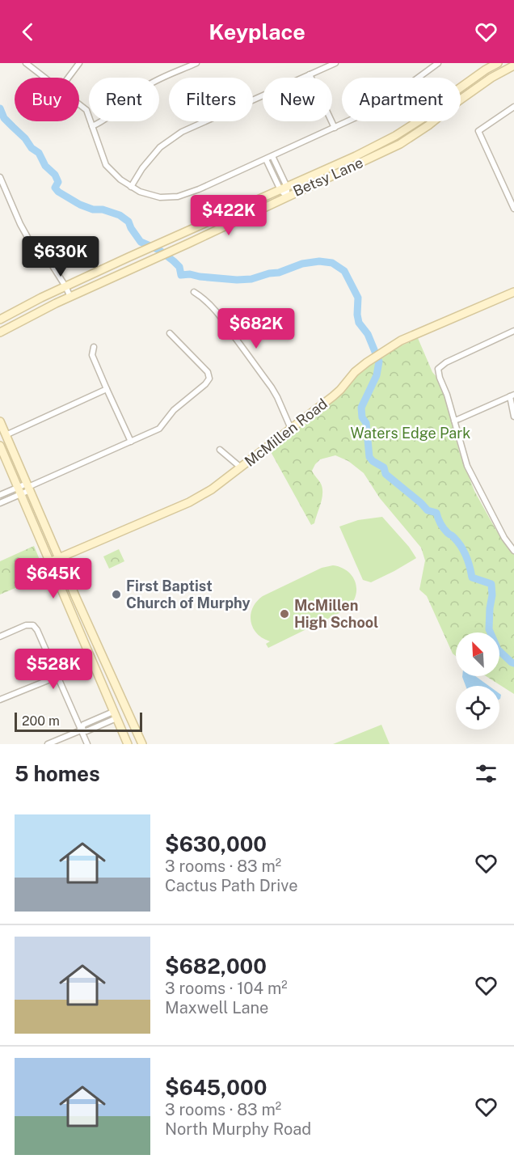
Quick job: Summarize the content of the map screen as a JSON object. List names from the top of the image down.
{
  "streets": {
    "main road": ["Betsy Lane", "McMillen Road"]
  },
  "parks": ["Waters Edge Park"],
  "places": ["First Baptist Church of Murphy", "McMillen High School"],
  "scale_bar": "200 m",
  "north": "top left",
  "page": {
    "header": "Keyplace",
    "chip": [
      "Buy",
      "Rent",
      "Filters",
      "New",
      "Apartment"
    ],
    "price": [
      "$422K",
      "$630K",
      "$682K",
      "$645K",
      "$528K"
    ],
    "scale": "200 m",
    "heading": "5 homes",
    "list": [
      {
        "name": "$630,000",
        "note": "3 rooms · 83 m² · Cactus Path Drive"
      },
      {
        "name": "$682,000",
        "note": "3 rooms · 104 m² · Maxwell Lane"
      },
      {
        "name": "$645,000",
        "note": "3 rooms · 83 m² · North Murphy Road"
      }
    ]
  }
}
